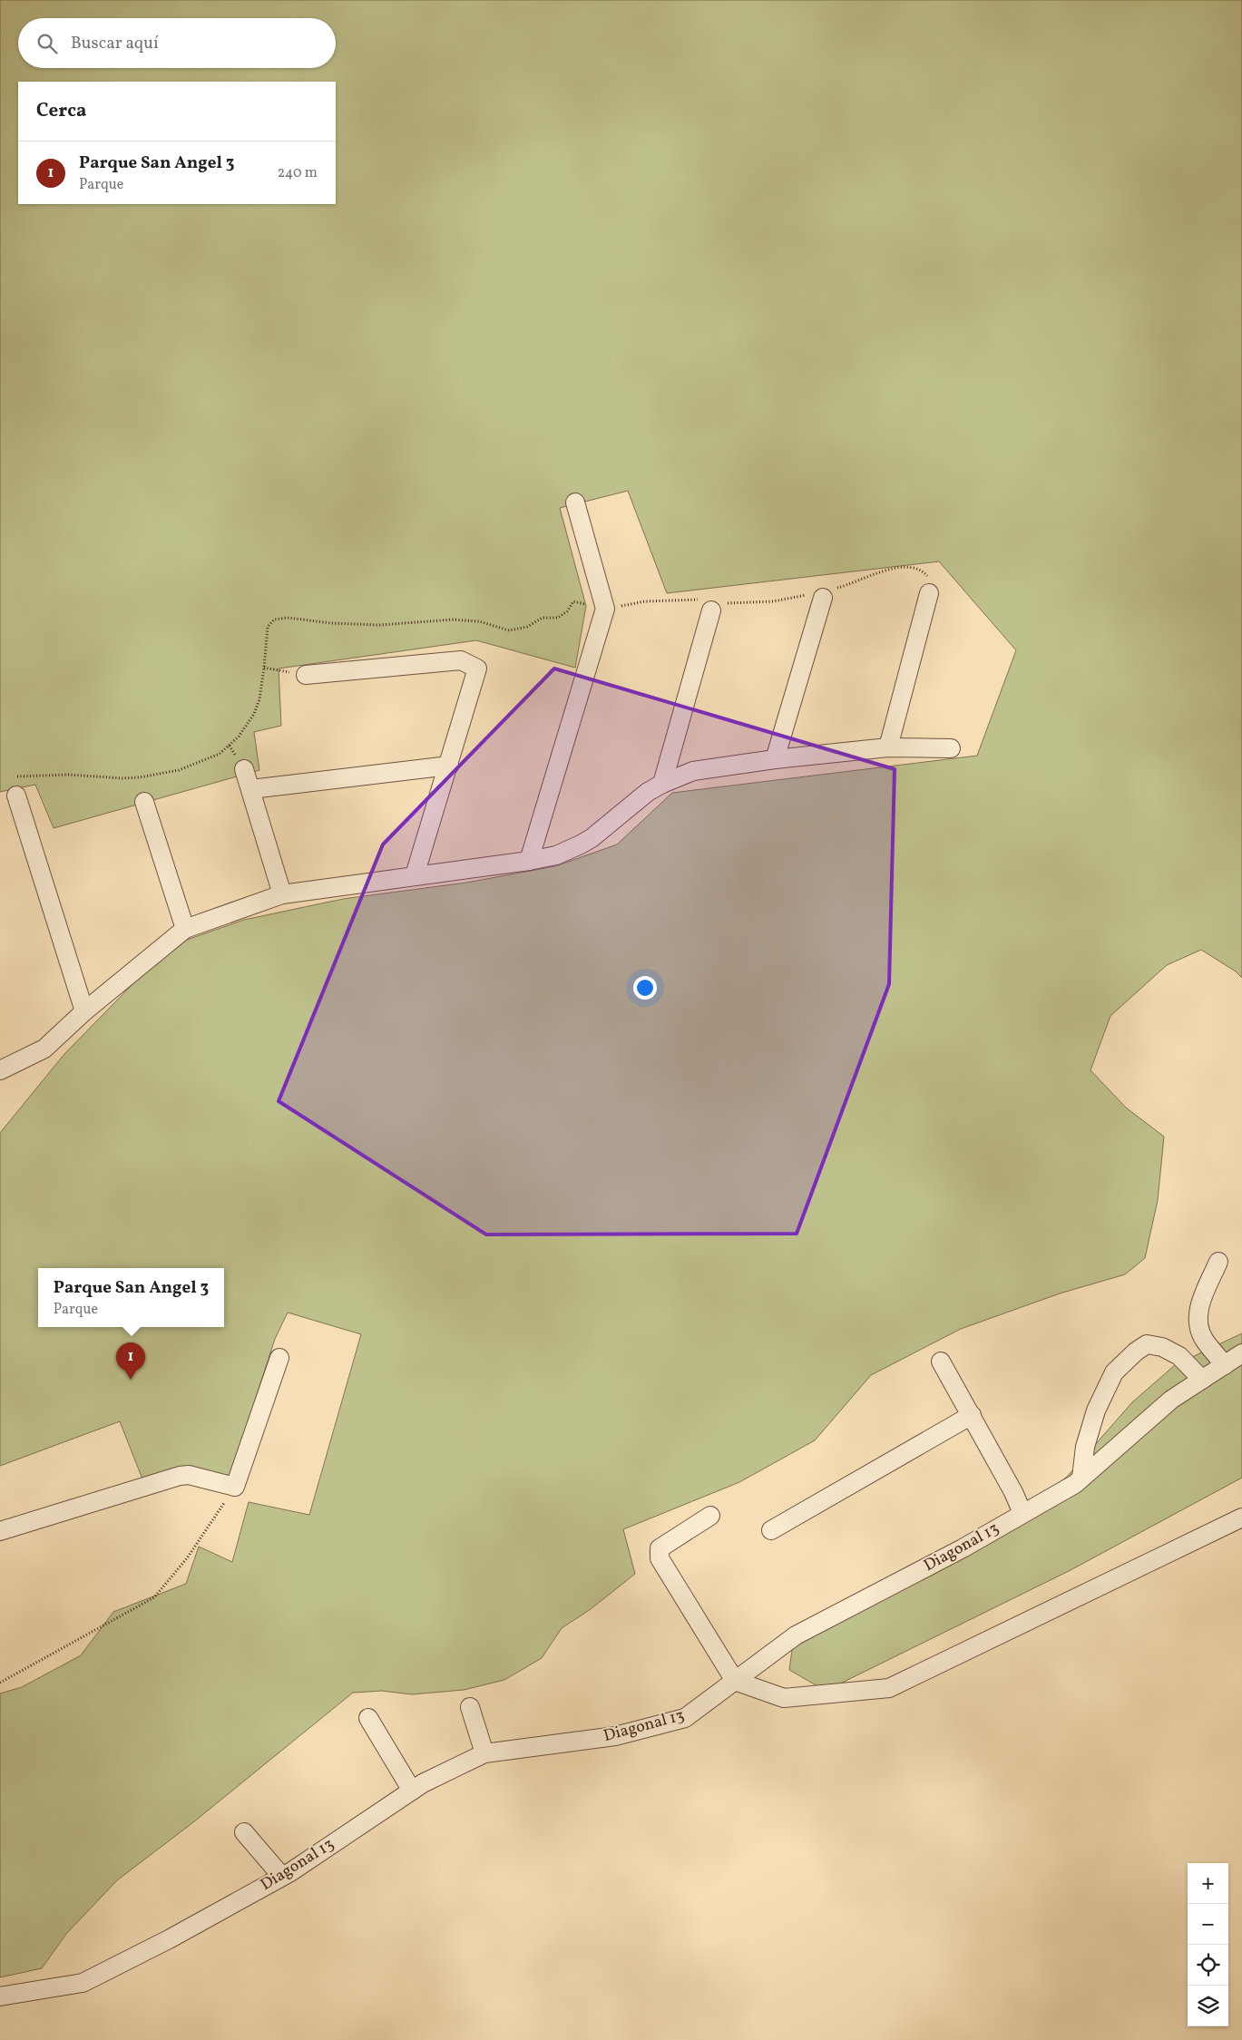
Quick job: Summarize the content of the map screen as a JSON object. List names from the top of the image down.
{
  "streets": {
    "street": ["Diagonal 13"]
  },
  "page": {
    "search": "Buscar aquí",
    "heading": "Cerca",
    "list": [
      {
        "mark": "1",
        "name": "Parque San Angel 3",
        "note": "Parque",
        "value": "240 m"
      }
    ],
    "popup": ["Parque San Angel 3", "Parque"],
    "pins": "1",
    "map_buttons": ["+", "−"]
  }
}
